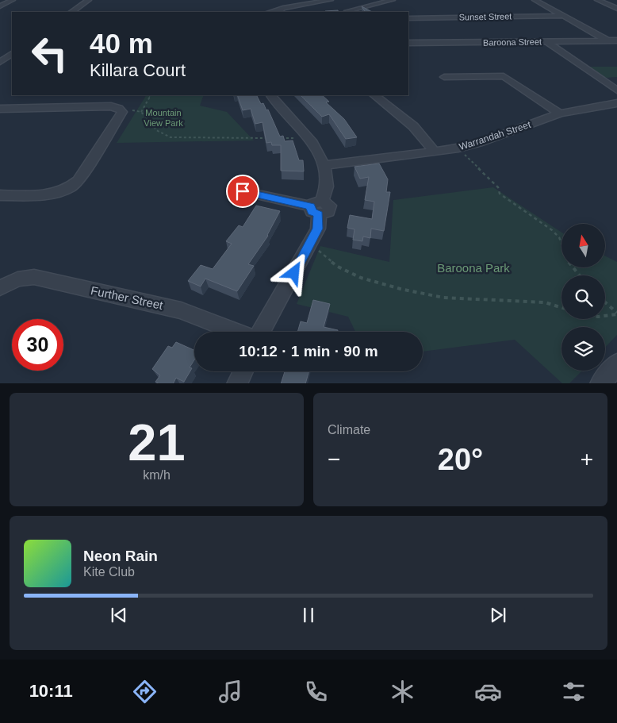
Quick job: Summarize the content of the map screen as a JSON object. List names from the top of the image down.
{
  "streets": {
    "street": [
      "Sunset Street",
      "Baroona Street",
      "Warrandah Street",
      "Further Street"
    ]
  },
  "parks": ["Mountain View Park", "Baroona Park"],
  "north": "top",
  "page": {
    "turn": ["40 m", "Killara Court"],
    "limit": "30",
    "trip": "10:12 · 1 min · 90 m",
    "tile": [
      ["21", "km/h"],
      "Climate"
    ],
    "heat": ["−", "20°", "+"],
    "song": ["Neon Rain", "Kite Club"],
    "tabs": "10:11"
  }
}
